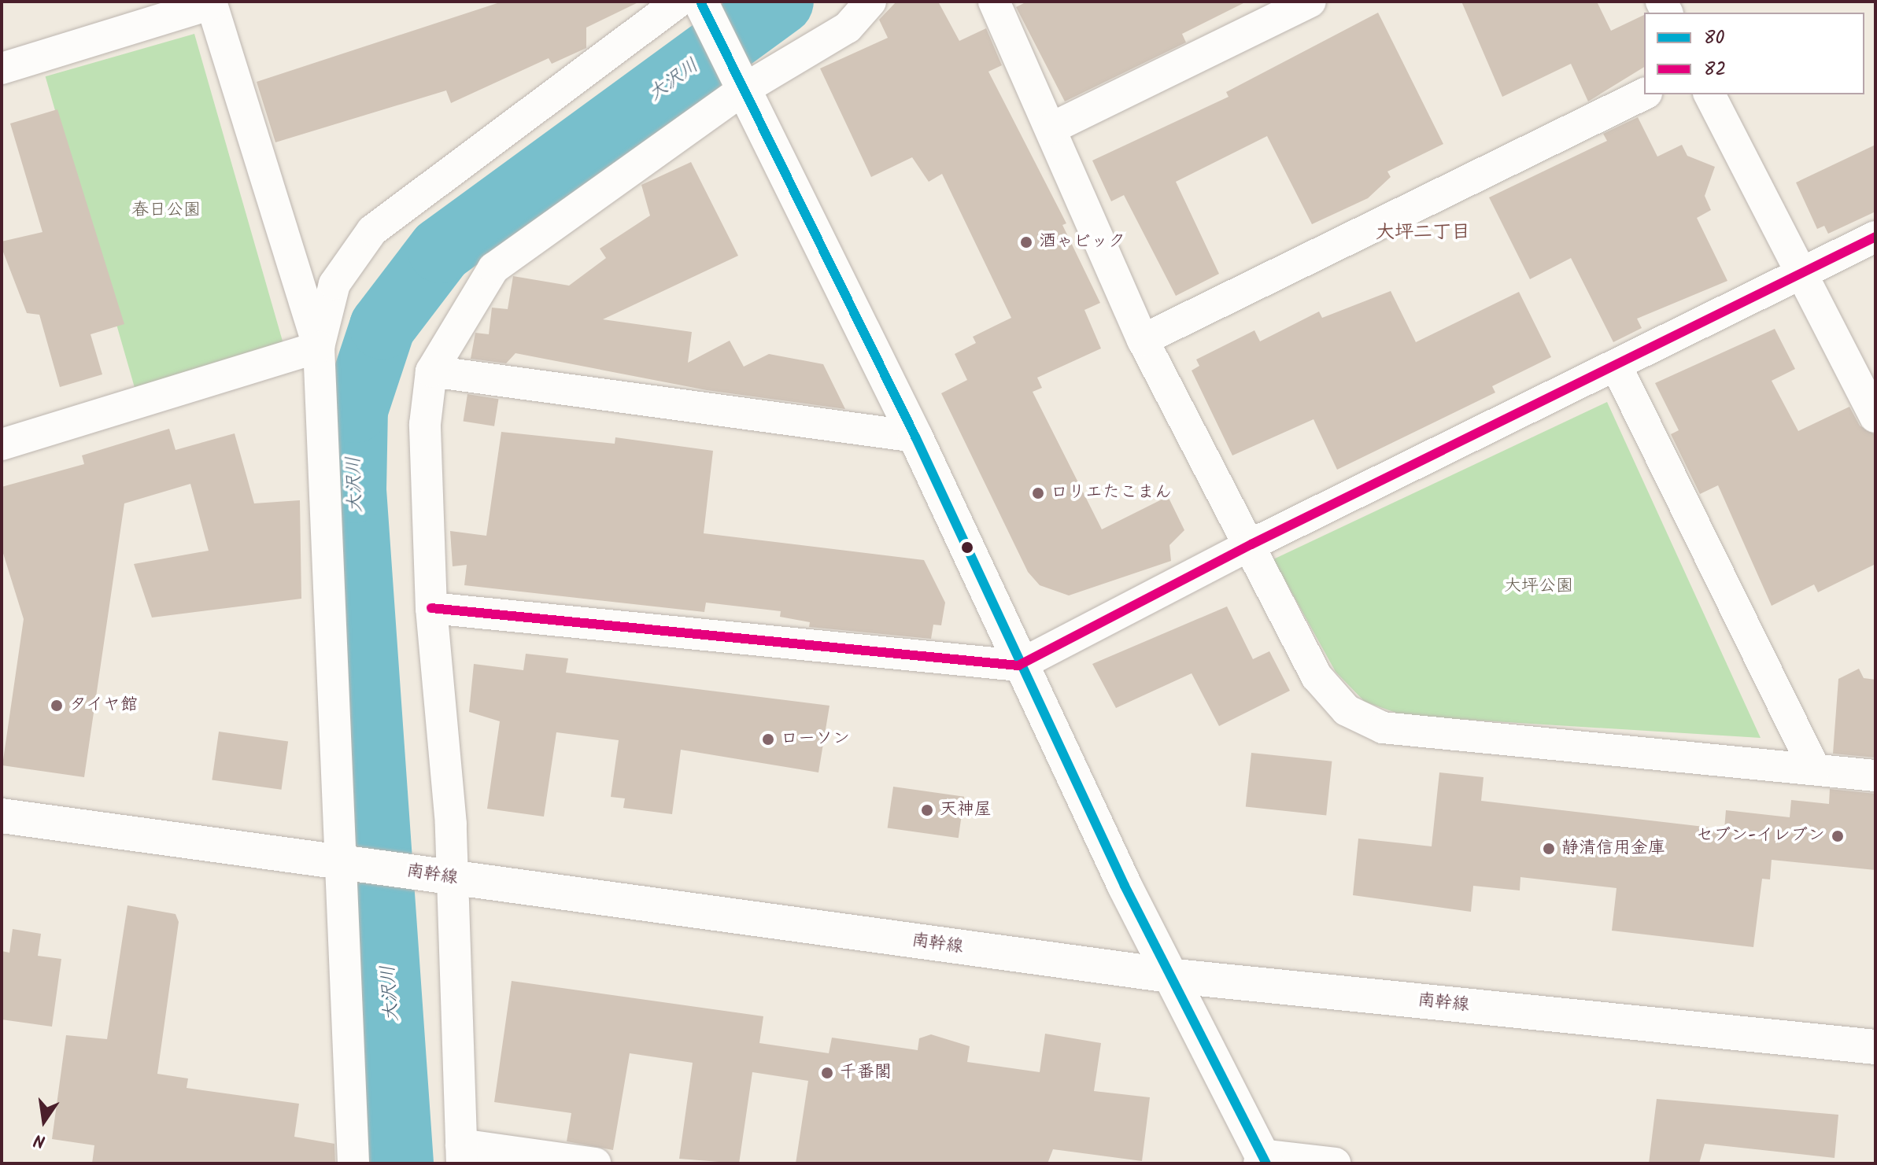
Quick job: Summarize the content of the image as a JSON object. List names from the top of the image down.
{
  "streets": {
    "main road": ["南幹線"]
  },
  "districts": ["大坪二丁目"],
  "water": ["大沢川"],
  "parks": ["春日公園", "大坪公園"],
  "places": [
    "酒ゃビック",
    "ロリエたこまん",
    "タイヤ館",
    "ローソン",
    "天神屋",
    "セブン-イレブン",
    "静清信用金庫",
    "千番閣"
  ],
  "lines": ["transit line 80", "transit line 82"],
  "legend": ["80", "82"],
  "north": "bottom"
}
